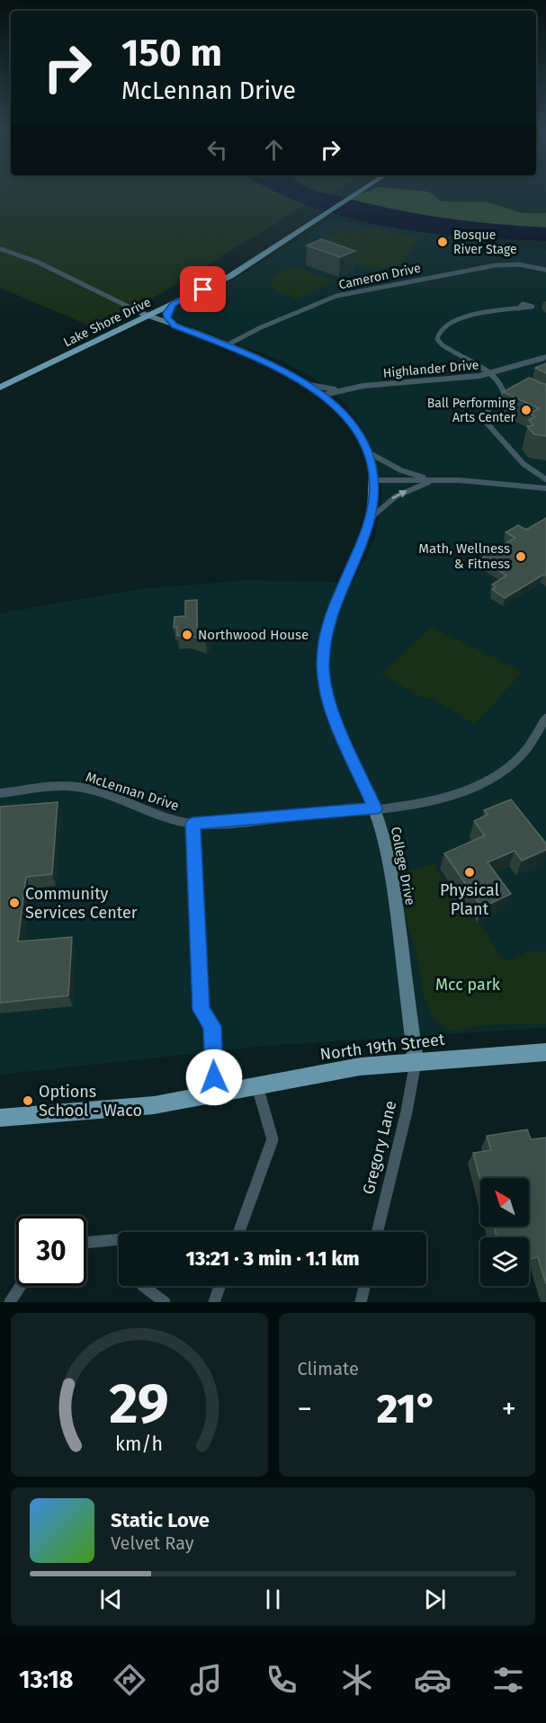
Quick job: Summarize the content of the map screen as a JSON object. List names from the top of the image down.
{
  "streets": {
    "main road": ["Lake Shore Drive", "North 19th Street"],
    "street": [
      "Cameron Drive",
      "Highlander Drive",
      "McLennan Drive",
      "College Drive",
      "Gregory Lane"
    ]
  },
  "crossings": [
    ["Cameron Drive", "College Drive"],
    ["Lake Shore Drive", "College Drive"],
    ["Highlander Drive", "College Drive"],
    ["McLennan Drive", "College Drive"],
    ["College Drive", "North 19th Street"],
    ["College Drive", "Gregory Lane"],
    ["North 19th Street", "Gregory Lane"]
  ],
  "parks": ["Mcc park"],
  "places": [
    "Bosque River Stage",
    "Ball Performing Arts Center",
    "Math, Wellness & Fitness",
    "Northwood House",
    "Physical Plant",
    "Community Services Center",
    "Options School - Waco"
  ],
  "north": "top left",
  "page": {
    "turn": ["150 m", "McLennan Drive"],
    "limit": "30",
    "trip": "13:21 · 3 min · 1.1 km",
    "tile": "Climate",
    "heat": ["−", "21°", "+"],
    "song": ["Static Love", "Velvet Ray"],
    "tabs": "13:18",
    "gauge": ["29", "km/h"]
  }
}
